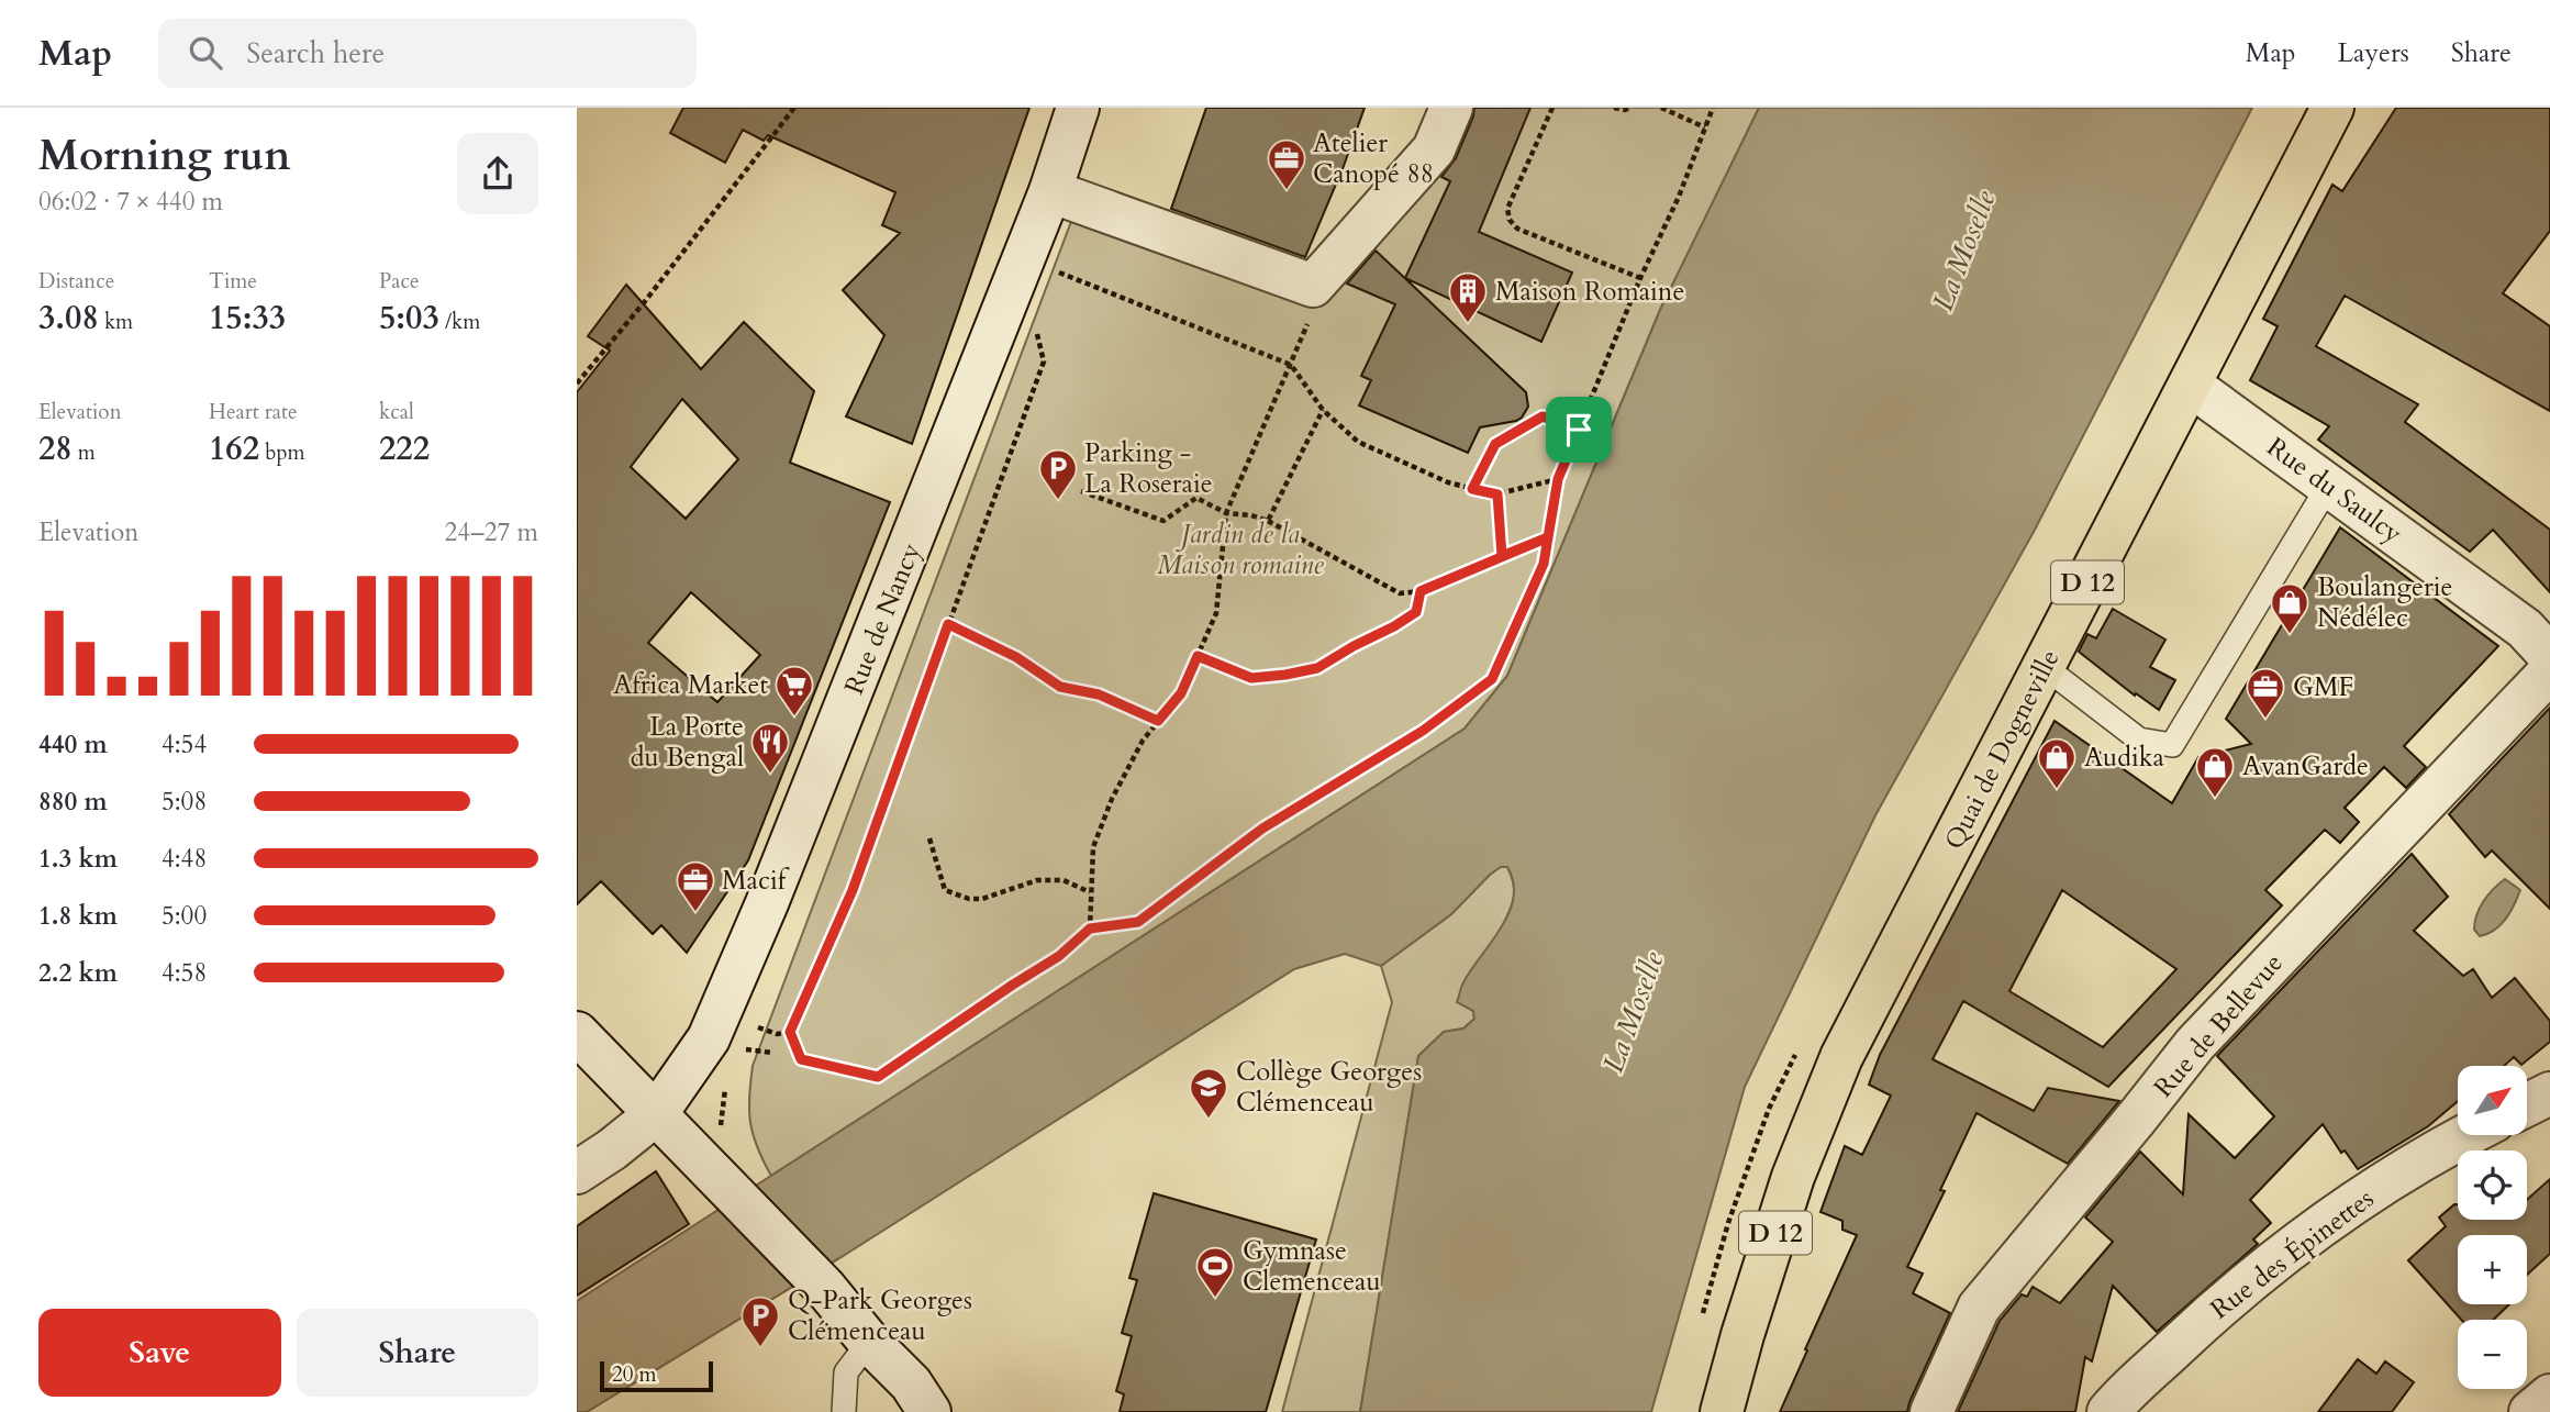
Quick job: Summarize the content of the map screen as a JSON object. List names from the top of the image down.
{
  "streets": {
    "main road": ["D 12", "Quai de Dogneville"],
    "street": [
      "Rue du Saulcy",
      "Rue de Nancy",
      "Rue de Bellevue",
      "Rue des Épinettes"
    ]
  },
  "crossings": [
    ["Rue du Saulcy", "Quai de Dogneville"]
  ],
  "water": ["La Moselle"],
  "parks": ["Jardin de la Maison romaine"],
  "places": {
    "office": ["Atelier Canopé 88", "GMF", "Macif"],
    "building": ["Maison Romaine"],
    "parking": ["Parking - La Roseraie", "Q-Park Georges Clémenceau"],
    "shop": ["Boulangerie Nédélec", "Audika", "AvanGarde"],
    "supermarket": ["Africa Market"],
    "restaurant": ["La Porte du Bengal"],
    "school or university": ["Collège Georges Clémenceau"],
    "sports": ["Gymnase Clemenceau"]
  },
  "scale_bar": "20 m",
  "north": "top right",
  "page": {
    "header": "Map",
    "search": "Search here",
    "nav": ["Map", "Layers", "Share"],
    "heading": ["Morning run", "06:02 · 7 × 440 m"],
    "stats": [
      ["Distance", "3.08 km"],
      ["Time", "15:33"],
      ["Pace", "5:03 /km"],
      ["Elevation", "28 m"],
      ["Heart rate", "162 bpm"],
      ["kcal", "222"]
    ],
    "chart": ["Elevation", "24–27 m"],
    "list": [
      {
        "name": "440 m",
        "note": "4:54"
      },
      {
        "name": "880 m",
        "note": "5:08"
      },
      {
        "name": "1.3 km",
        "note": "4:48"
      },
      {
        "name": "1.8 km",
        "note": "5:00"
      },
      {
        "name": "2.2 km",
        "note": "4:58"
      }
    ],
    "map_buttons": ["+", "−"],
    "buttons": ["Save", "Share"],
    "scale": "20 m"
  }
}
